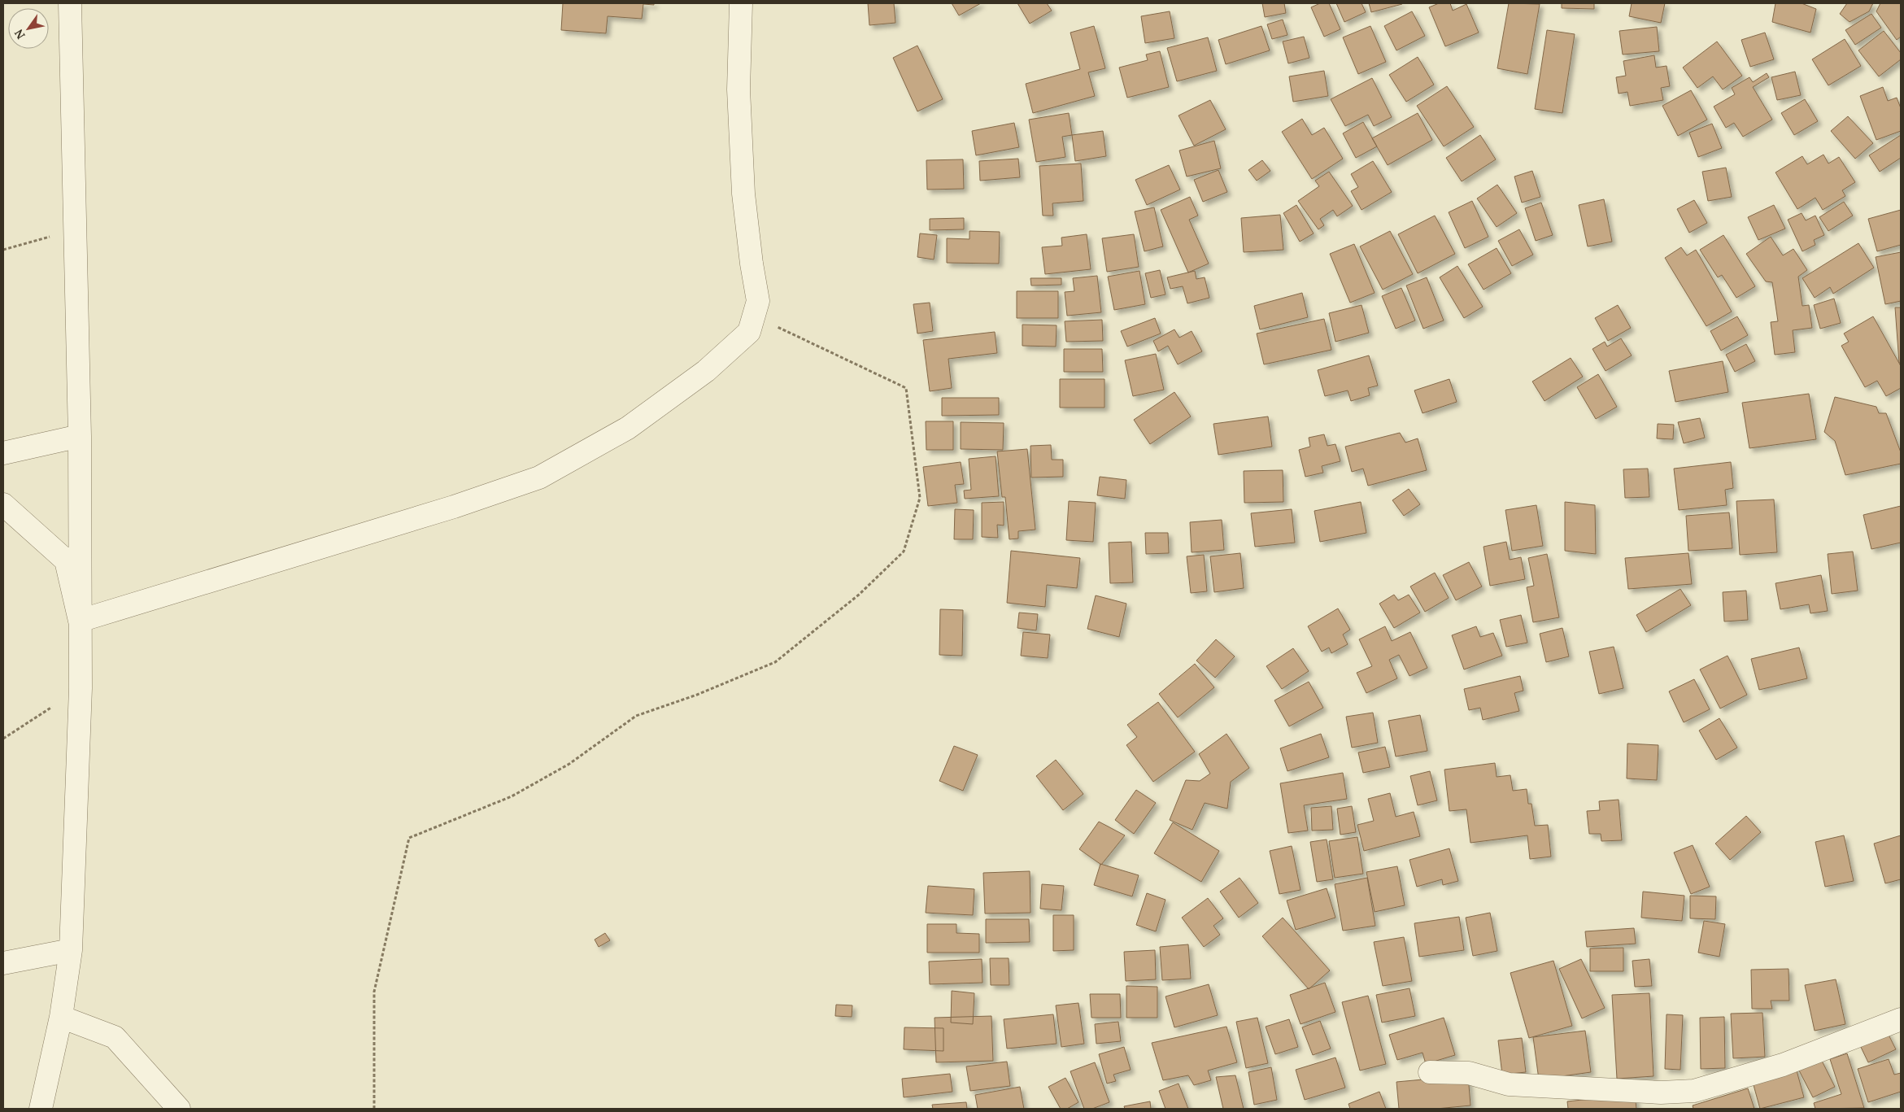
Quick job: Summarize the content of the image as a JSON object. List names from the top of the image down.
{
  "north": "bottom left"
}
